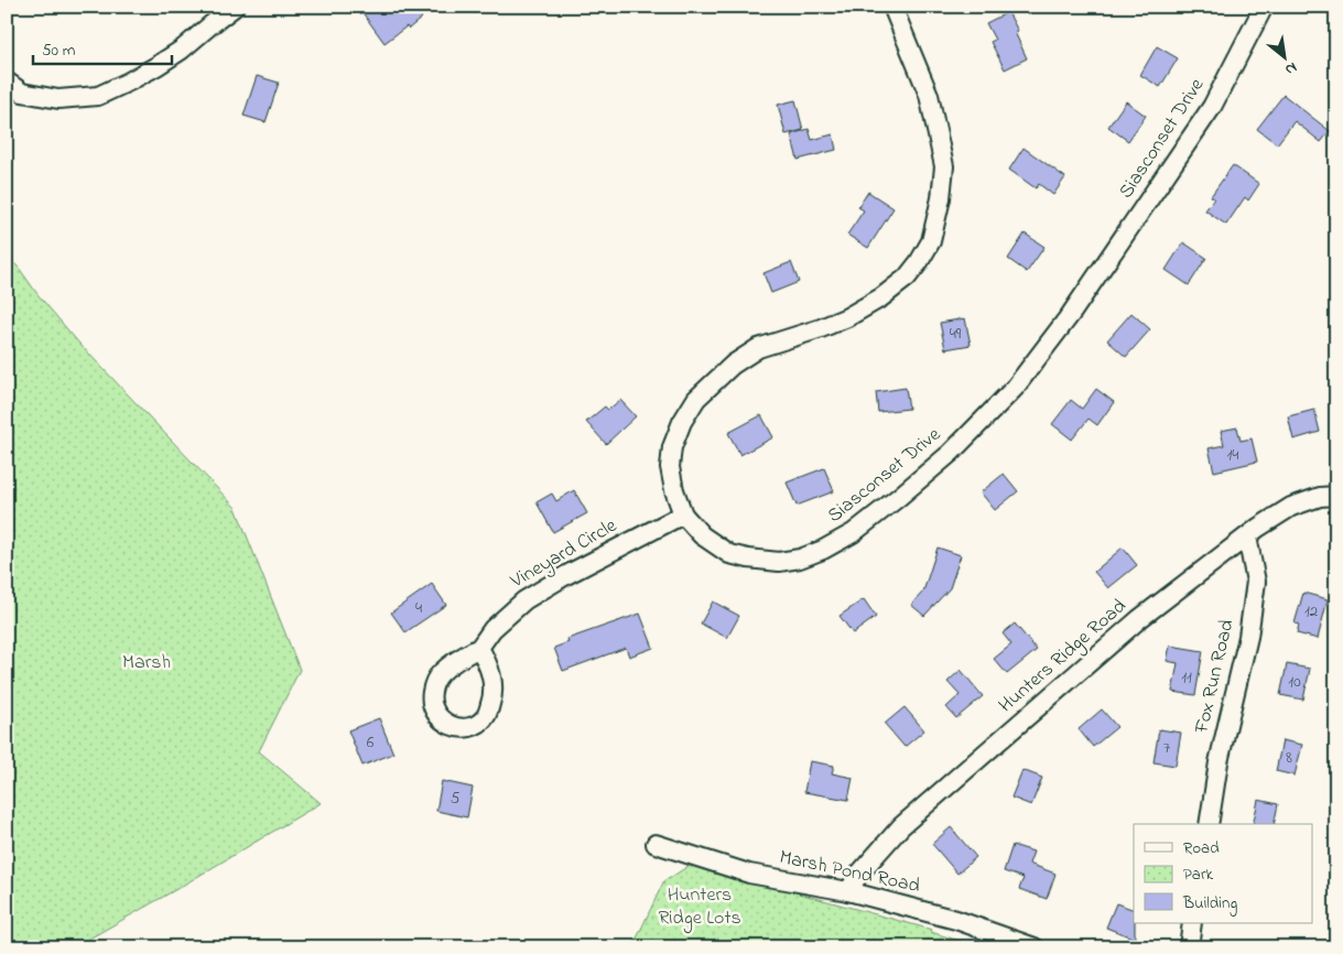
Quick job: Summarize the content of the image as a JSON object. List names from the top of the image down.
{
  "streets": {
    "street": [
      "Siasconset Drive",
      "Vineyard Circle",
      "Hunters Ridge Road",
      "Fox Run Road",
      "Marsh Pond Road"
    ]
  },
  "crossings": [
    ["Siasconset Drive", "Vineyard Circle"],
    ["Hunters Ridge Road", "Fox Run Road"],
    ["Hunters Ridge Road", "Marsh Pond Road"]
  ],
  "parks": ["Marsh", "Hunters Ridge Lots"],
  "house_numbers": [
    "49",
    "14",
    "4",
    "12",
    "11",
    "10",
    "6",
    "7",
    "8",
    "5"
  ],
  "legend": ["Road", "Park", "Building"],
  "scale_bar": "50 m",
  "north": "bottom right"
}
